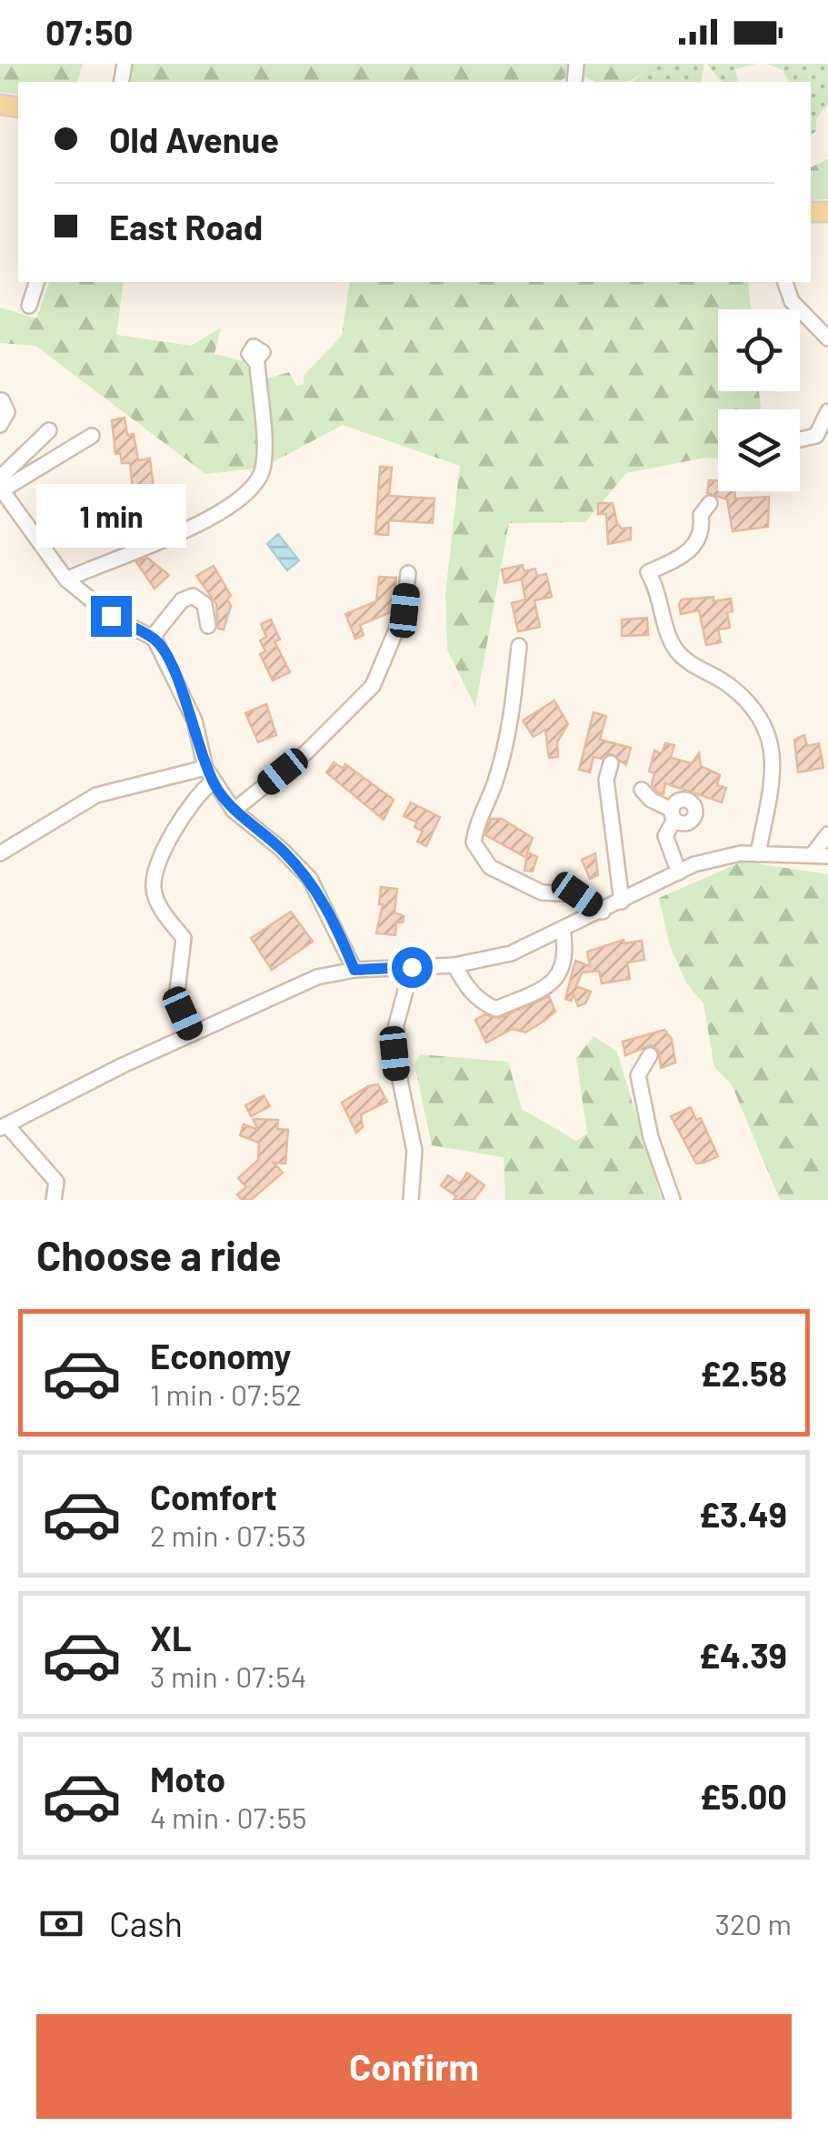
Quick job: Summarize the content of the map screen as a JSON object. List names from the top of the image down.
{
  "page": {
    "status": "07:50",
    "banner": ["Old Avenue", "East Road"],
    "bubble": "1 min",
    "heading": "Choose a ride",
    "list": [
      {
        "name": "Economy",
        "note": "1 min · 07:52",
        "value": "£2.58"
      },
      {
        "name": "Comfort",
        "note": "2 min · 07:53",
        "value": "£3.49"
      },
      {
        "name": "XL",
        "note": "3 min · 07:54",
        "value": "£4.39"
      },
      {
        "name": "Moto",
        "note": "4 min · 07:55",
        "value": "£5.00"
      }
    ],
    "pay": ["Cash", "320 m"],
    "buttons": "Confirm"
  }
}
